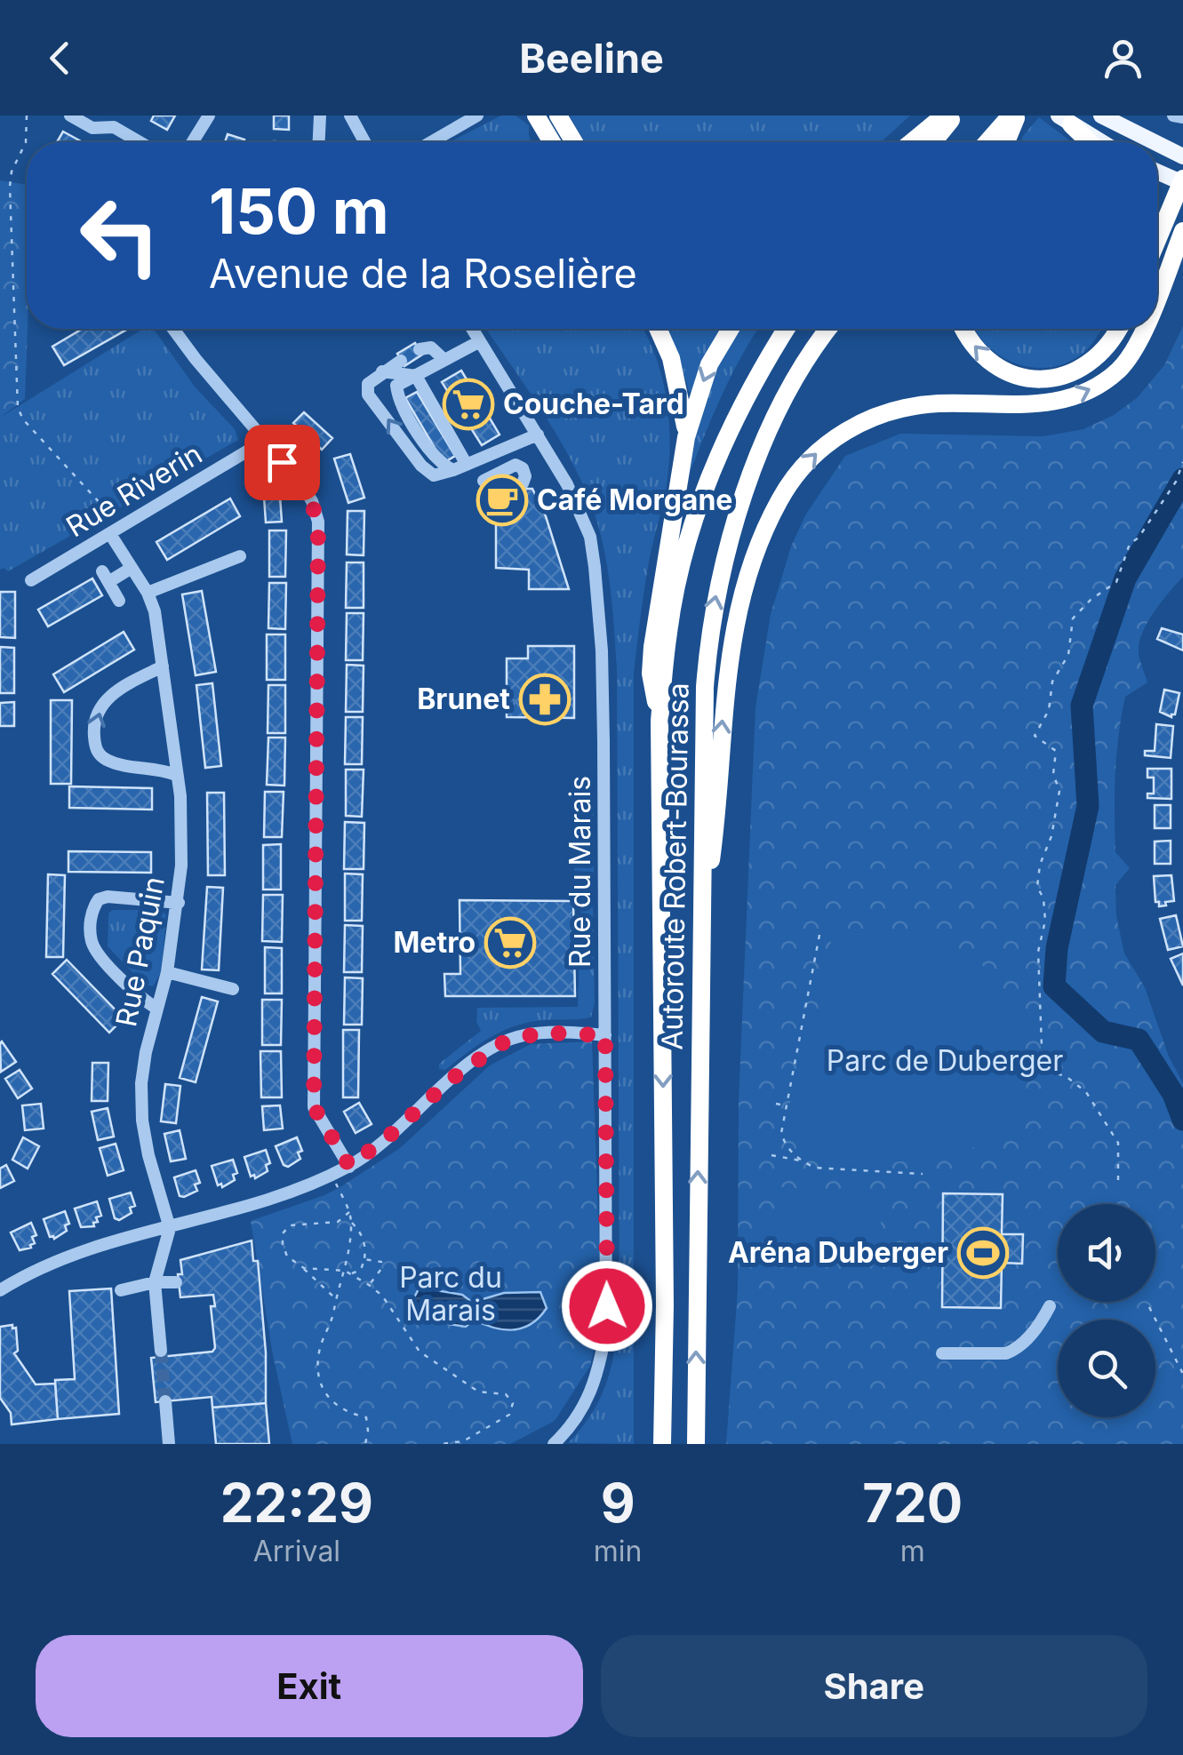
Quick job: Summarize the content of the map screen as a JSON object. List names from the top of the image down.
{
  "streets": {
    "highway": ["Autoroute Robert-Bourassa"],
    "street": ["Rue Riverin", "Rue du Marais", "Rue Paquin"]
  },
  "crossings": [
    ["Rue Riverin", "Rue Paquin"]
  ],
  "parks": ["Parc de Duberger", "Parc du Marais"],
  "places": {
    "supermarket": ["Couche-Tard", "Metro"],
    "cafe": ["Café Morgane"],
    "pharmacy": ["Brunet"],
    "sports": ["Aréna Duberger"]
  },
  "page": {
    "header": "Beeline",
    "turn": ["150 m", "Avenue de la Roselière"],
    "eta": [
      "22:29",
      "Arrival",
      "9",
      "min",
      "720",
      "m"
    ],
    "buttons": ["Exit", "Share"]
  }
}
